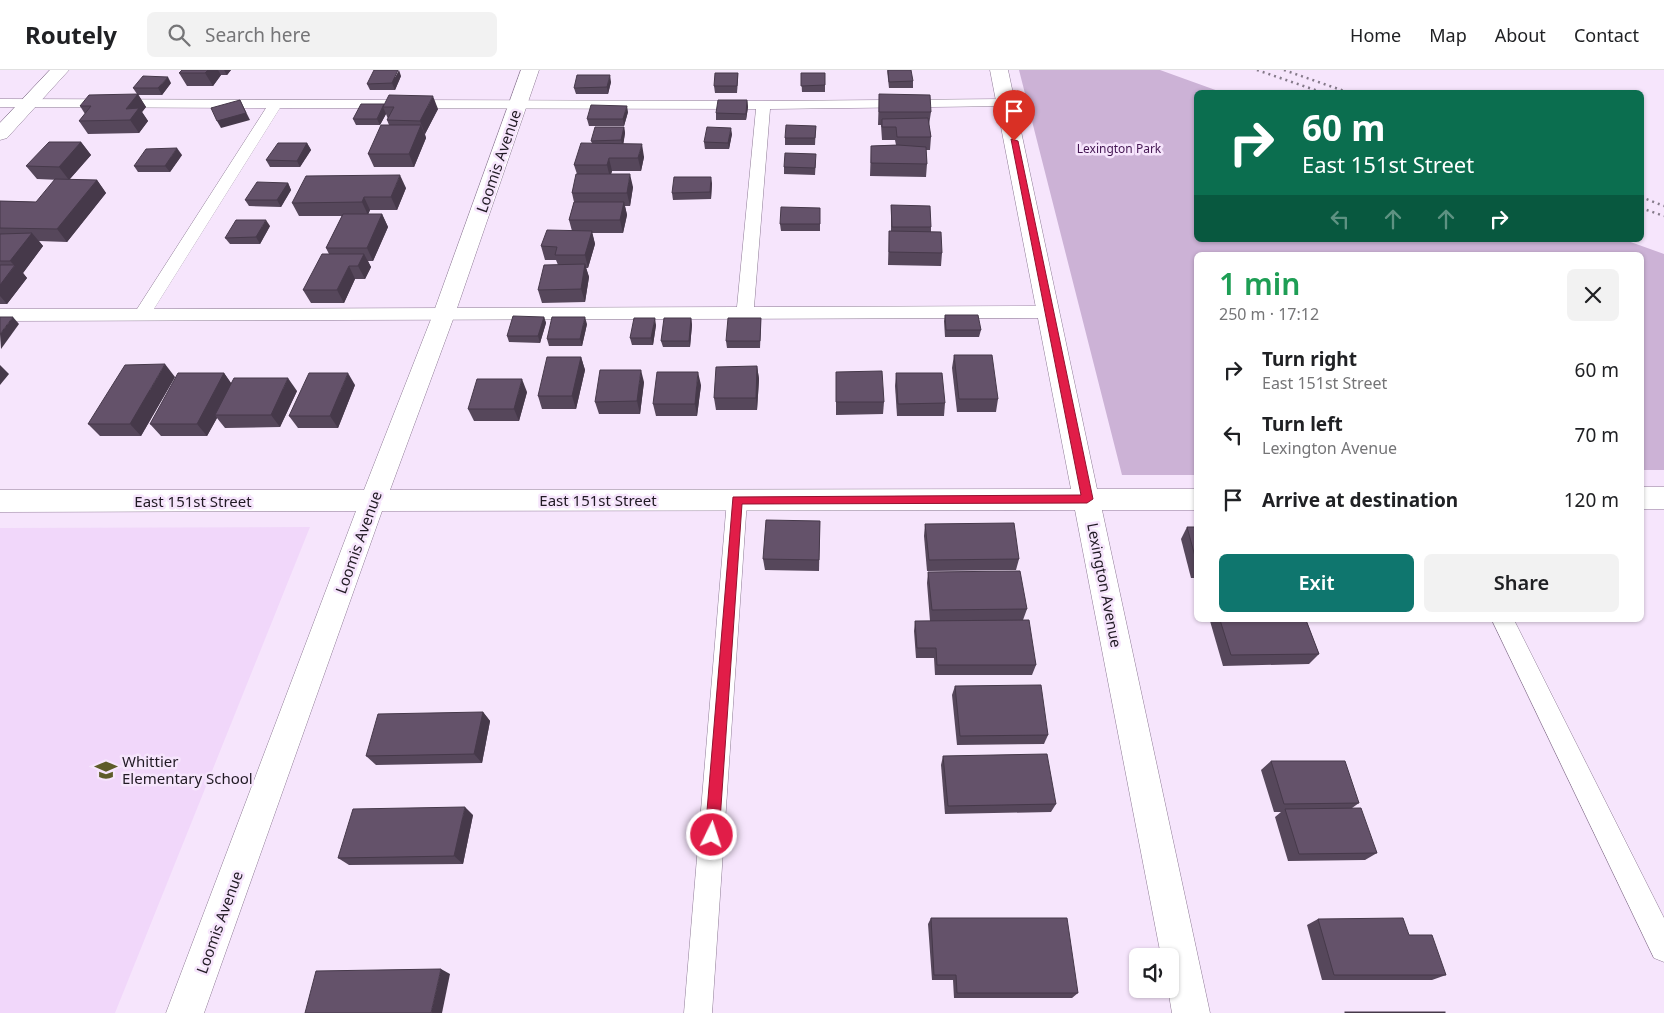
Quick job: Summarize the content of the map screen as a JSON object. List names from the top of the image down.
{
  "streets": {
    "street": ["Loomis Avenue", "East 151st Street", "Lexington Avenue"]
  },
  "crossings": [
    ["Loomis Avenue", "East 151st Street"],
    ["East 151st Street", "Lexington Avenue"]
  ],
  "parks": ["Lexington Park"],
  "places": {
    "school or university": ["Whittier Elementary School"]
  },
  "page": {
    "header": "Routely",
    "search": "Search here",
    "nav": [
      "Home",
      "Map",
      "About",
      "Contact"
    ],
    "turn": ["60 m", "East 151st Street"],
    "heading": ["1 min", "250 m · 17:12"],
    "list": [
      {
        "name": "Turn right",
        "note": "East 151st Street",
        "value": "60 m"
      },
      {
        "name": "Turn left",
        "note": "Lexington Avenue",
        "value": "70 m"
      },
      {
        "name": "Arrive at destination",
        "value": "120 m"
      }
    ],
    "buttons": ["Exit", "Share"]
  }
}
